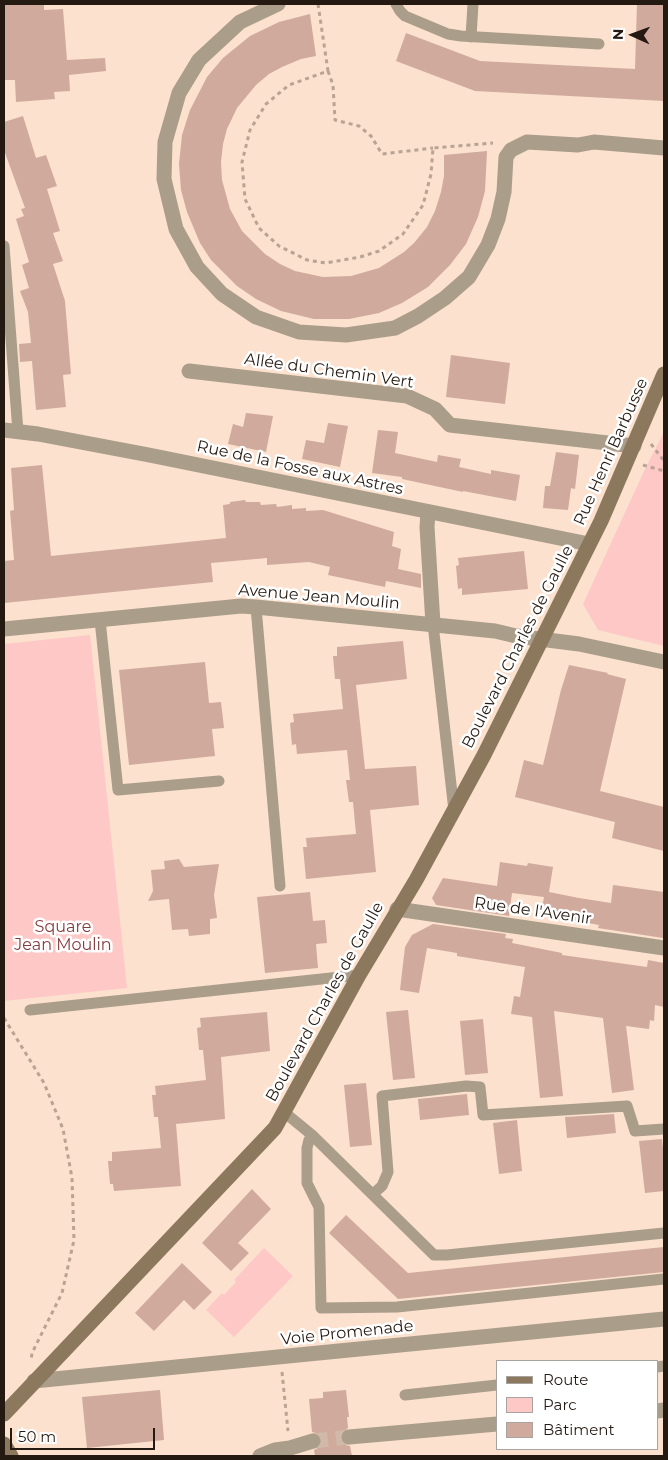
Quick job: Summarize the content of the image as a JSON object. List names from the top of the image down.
{
  "streets": {
    "main road": ["Rue Henri Barbusse", "Boulevard Charles de Gaulle"],
    "street": [
      "Allée du Chemin Vert",
      "Rue de la Fosse aux Astres",
      "Avenue Jean Moulin",
      "Rue de l'Avenir",
      "Voie Promenade"
    ]
  },
  "crossings": [
    ["Allée du Chemin Vert", "Rue Henri Barbusse"],
    ["Rue Henri Barbusse", "Rue de la Fosse aux Astres"],
    ["Rue Henri Barbusse", "Boulevard Charles de Gaulle"],
    ["Rue de la Fosse aux Astres", "Boulevard Charles de Gaulle"],
    ["Avenue Jean Moulin", "Boulevard Charles de Gaulle"],
    ["Boulevard Charles de Gaulle", "Rue de l'Avenir"],
    ["Boulevard Charles de Gaulle", "Voie Promenade"]
  ],
  "parks": ["Square Jean Moulin"],
  "legend": ["Route", "Parc", "Bâtiment"],
  "scale_bar": "50 m",
  "north": "left"
}
